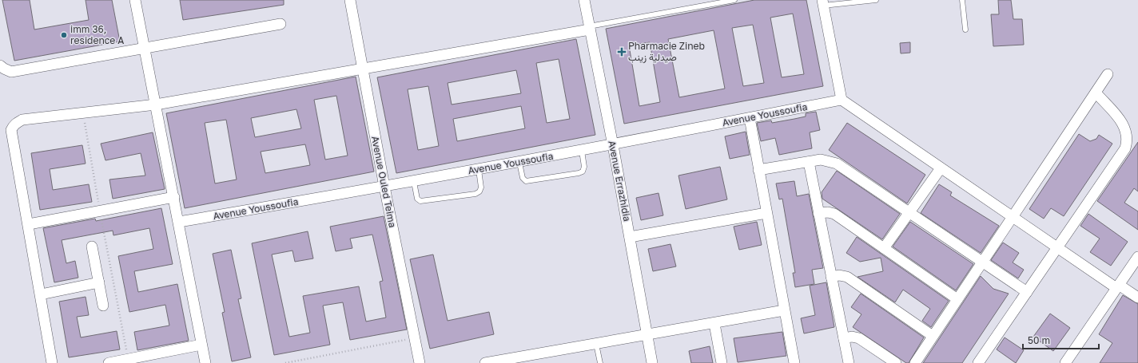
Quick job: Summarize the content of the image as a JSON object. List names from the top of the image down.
{
  "streets": {
    "street": ["Avenue Youssoufia", "Avenue Errazhidia", "Avenue Ouled Teima"]
  },
  "crossings": [
    ["Avenue Youssoufia", "Avenue Errazhidia"],
    ["Avenue Youssoufia", "Avenue Ouled Teima"]
  ],
  "places": {
    "other": ["imm 36, residence A"],
    "health": ["Pharmacie Zineb صيدلية زينب"]
  },
  "scale_bar": "50 m"
}
